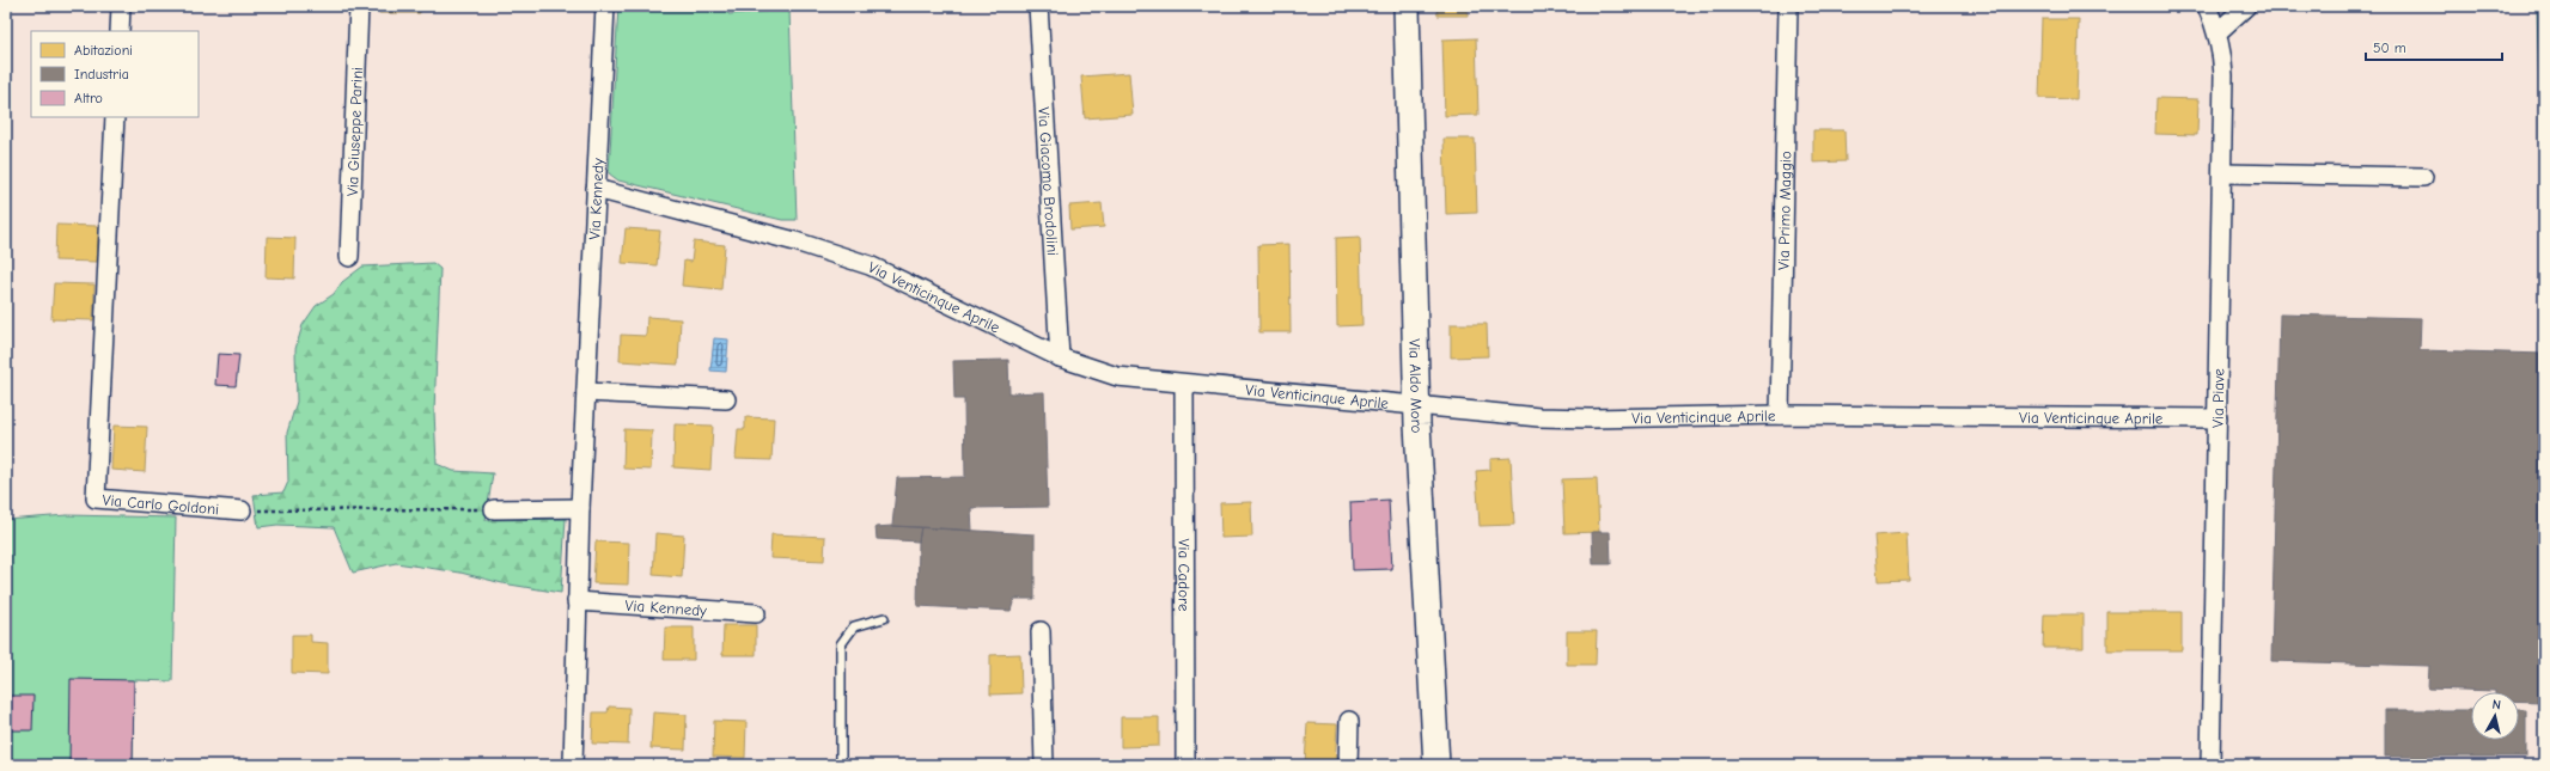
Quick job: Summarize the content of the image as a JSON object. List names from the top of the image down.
{
  "streets": {
    "main road": ["Via Aldo Moro"],
    "street": [
      "Via Giuseppe Parini",
      "Via Giacomo Brodolini",
      "Via Kennedy",
      "Via Primo Maggio",
      "Via Venticinque Aprile",
      "Via Piave",
      "Via Carlo Goldoni",
      "Via Cadore"
    ]
  },
  "crossings": [
    ["Via Giacomo Brodolini", "Via Venticinque Aprile"],
    ["Via Kennedy", "Via Venticinque Aprile"],
    ["Via Primo Maggio", "Via Venticinque Aprile"],
    ["Via Venticinque Aprile", "Via Aldo Moro"],
    ["Via Venticinque Aprile", "Via Piave"],
    ["Via Venticinque Aprile", "Via Cadore"]
  ],
  "legend": ["Abitazioni", "Industria", "Altro"],
  "scale_bar": "50 m",
  "north": "top"
}
